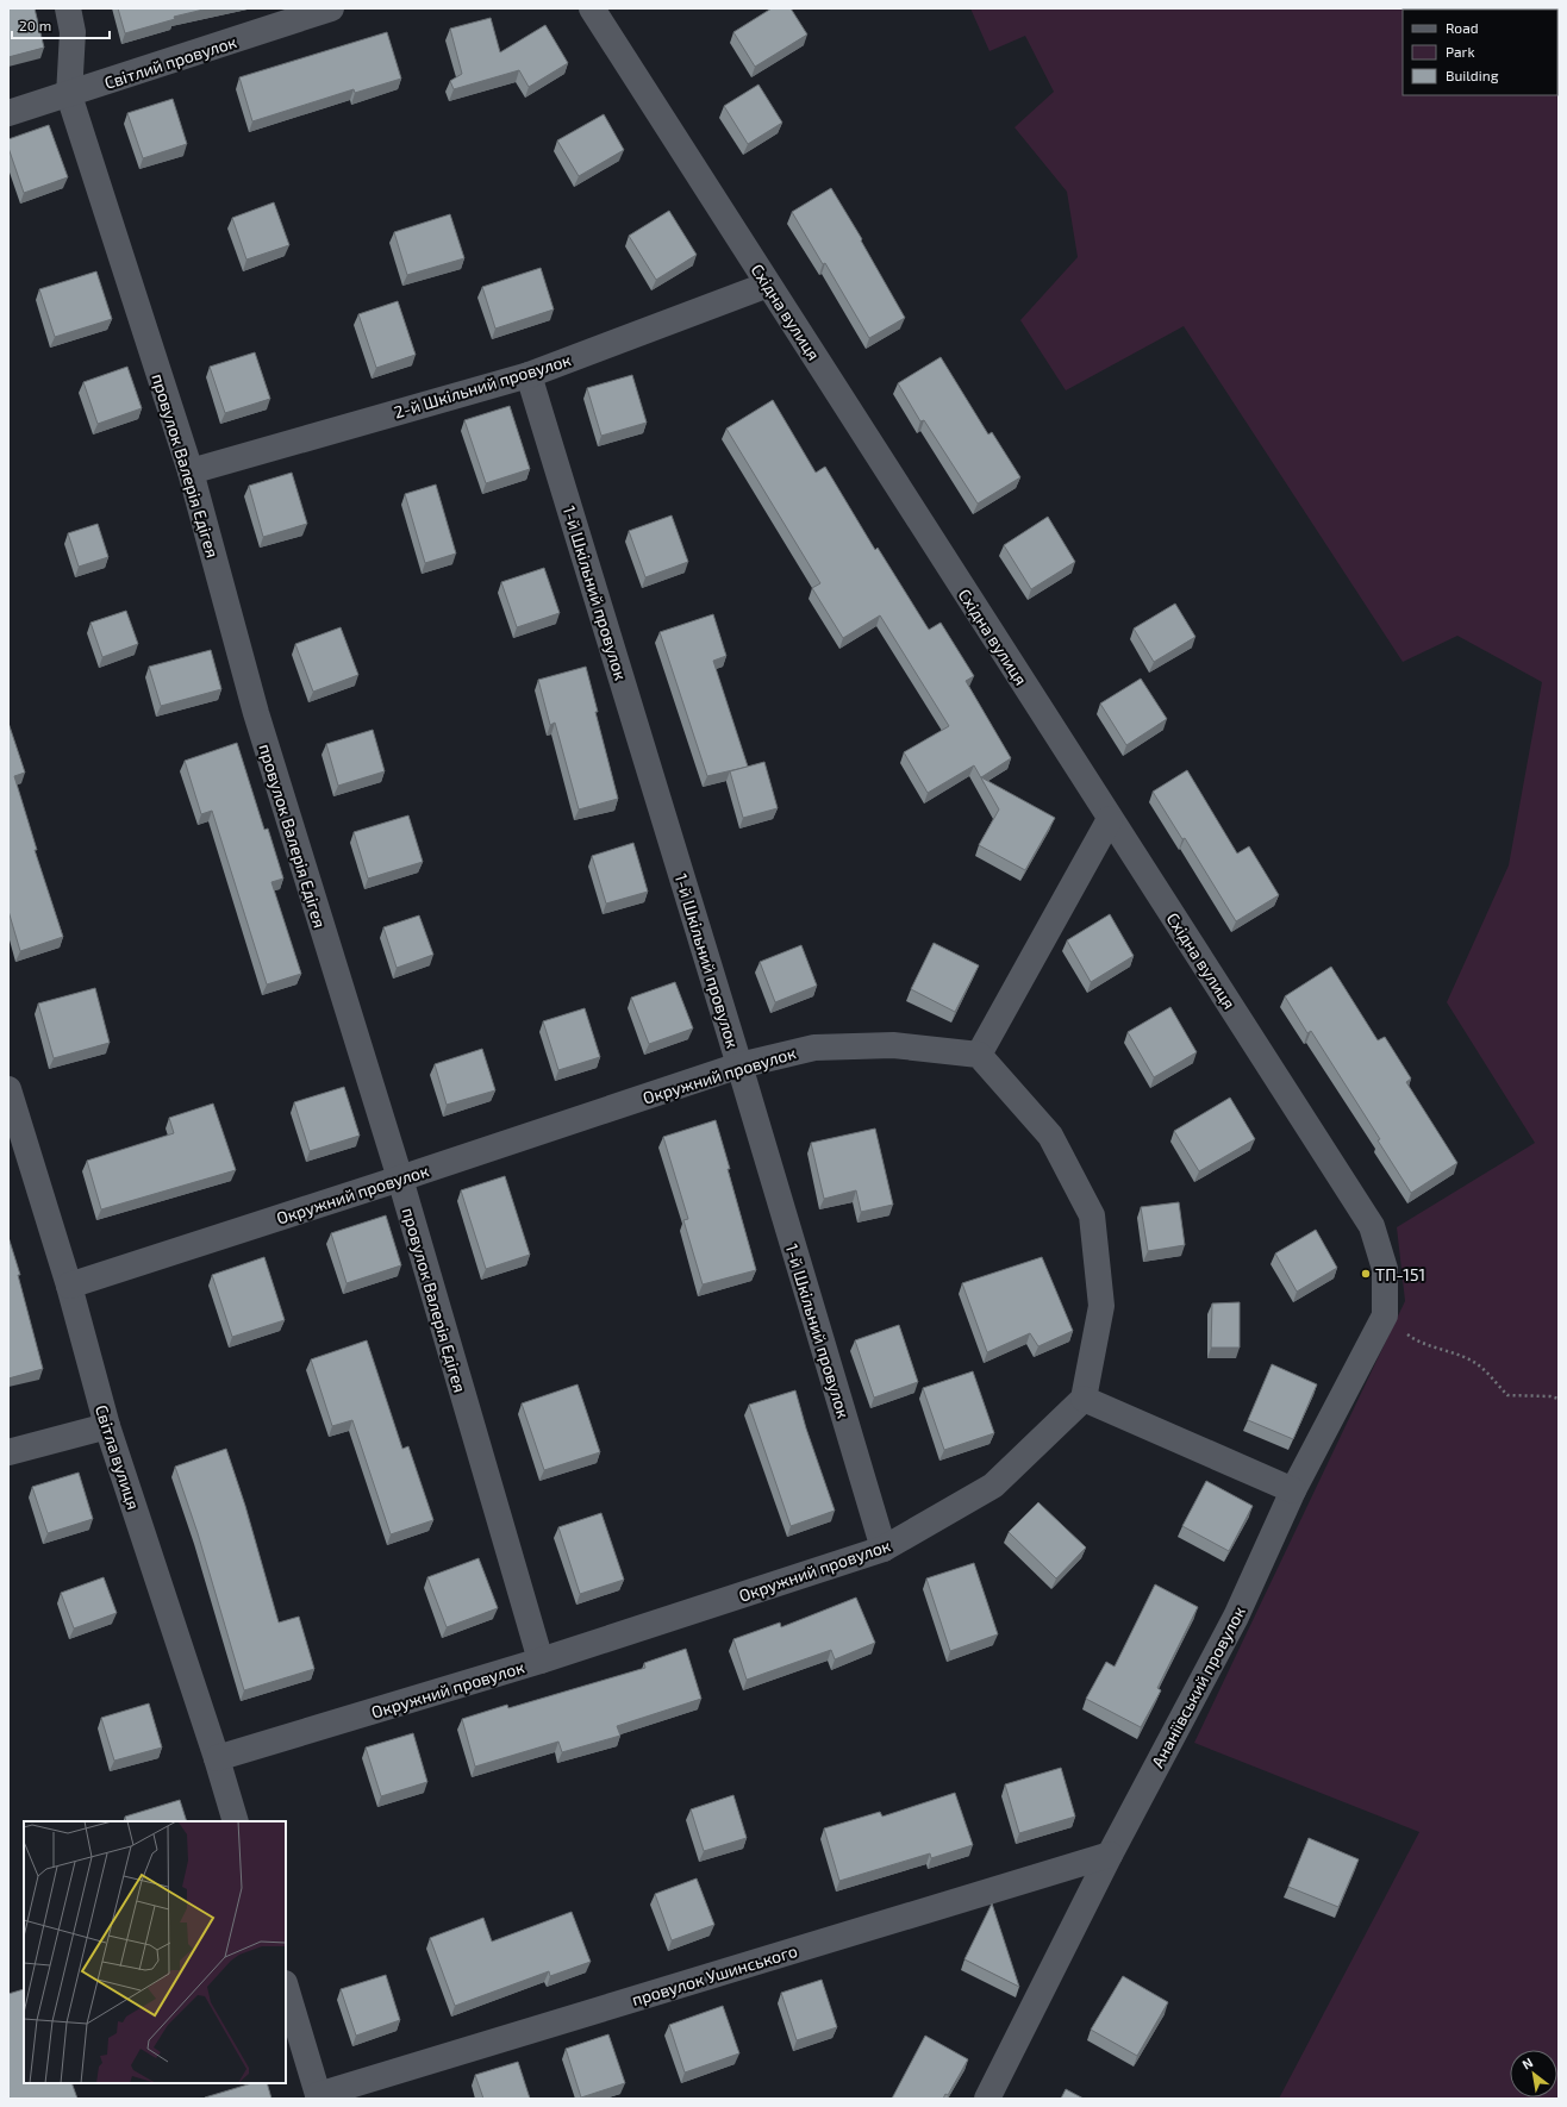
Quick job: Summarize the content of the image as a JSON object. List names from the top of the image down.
{
  "streets": {
    "street": [
      "Світлий провулок",
      "Східна вулиця",
      "2-й Шкільний провулок",
      "провулок Валерія Едігея",
      "1-й Шкільний провулок",
      "Окружний провулок",
      "Світла вулиця",
      "Ананіївський провулок",
      "провулок Ушинського"
    ]
  },
  "crossings": [
    ["Світлий провулок", "провулок Валерія Едігея"],
    ["Східна вулиця", "2-й Шкільний провулок"],
    ["Східна вулиця", "Ананіївський провулок"],
    ["2-й Шкільний провулок", "провулок Валерія Едігея"],
    ["2-й Шкільний провулок", "1-й Шкільний провулок"],
    ["провулок Валерія Едігея", "Окружний провулок"],
    ["1-й Шкільний провулок", "Окружний провулок"],
    ["Окружний провулок", "Світла вулиця"],
    ["Ананіївський провулок", "провулок Ушинського"]
  ],
  "places": ["ТП-151"],
  "legend": ["Road", "Park", "Building"],
  "scale_bar": "20 m",
  "north": "top left"
}
